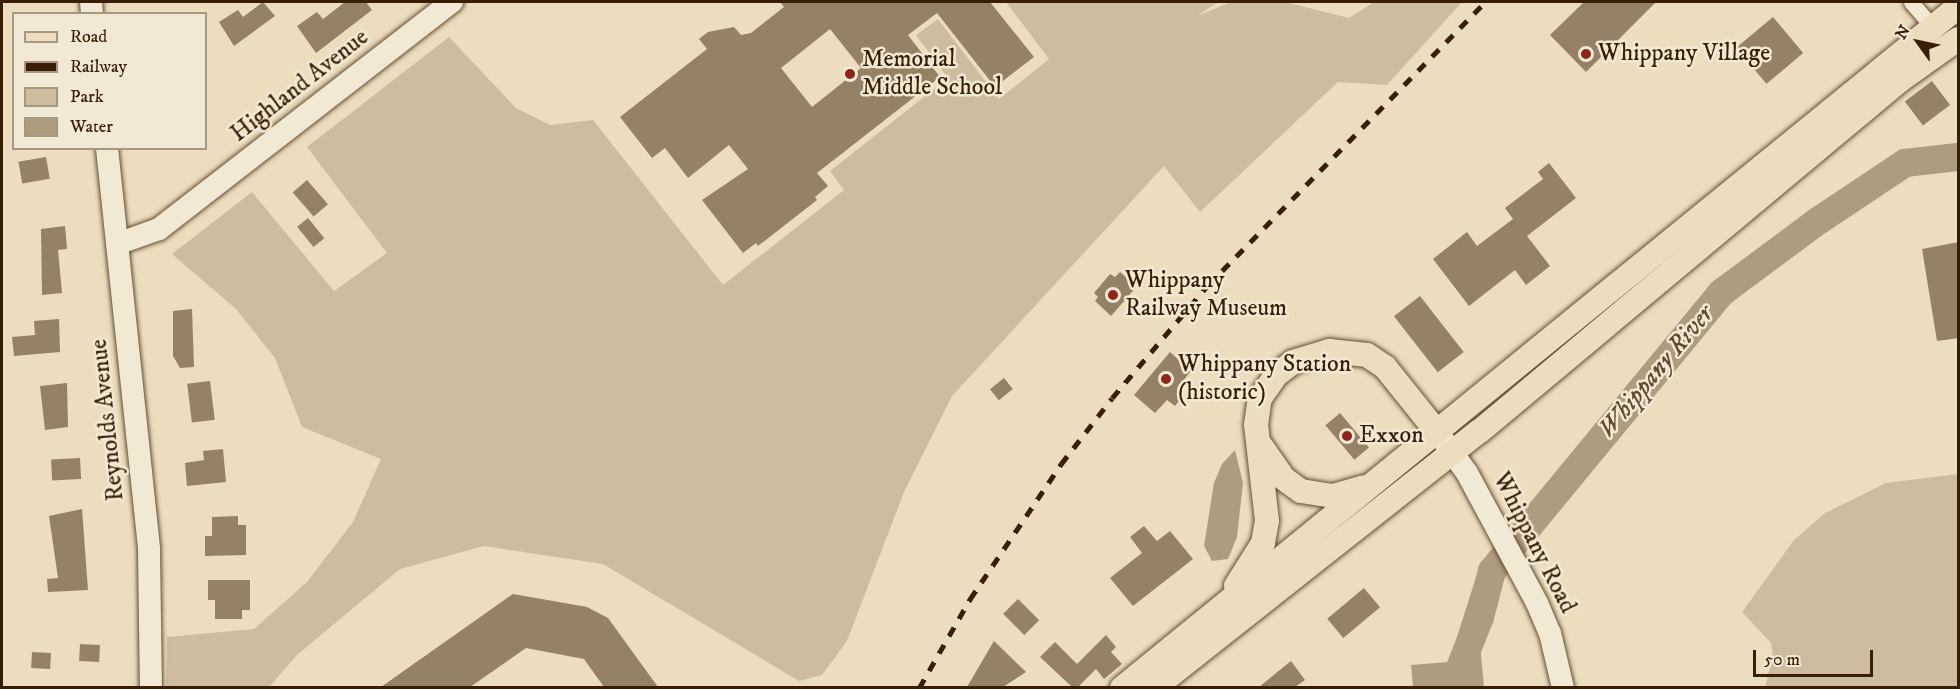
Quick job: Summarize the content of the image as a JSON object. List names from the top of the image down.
{
  "streets": {
    "street": ["Highland Avenue", "Reynolds Avenue", "Whippany Road"]
  },
  "crossings": [
    ["Highland Avenue", "Reynolds Avenue"]
  ],
  "water": ["Whippany River"],
  "places": [
    "Whippany Village",
    "Memorial Middle School",
    "Whippany Railway Museum",
    "Whippany Station (historic)",
    "Exxon"
  ],
  "legend": [
    "Road",
    "Railway",
    "Park",
    "Water"
  ],
  "scale_bar": "50 m",
  "north": "top left"
}
